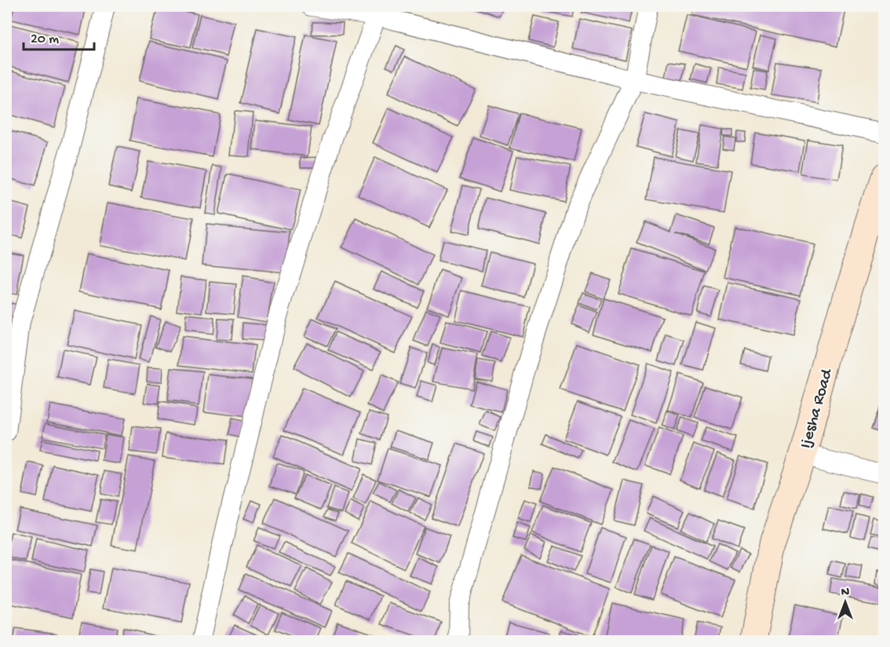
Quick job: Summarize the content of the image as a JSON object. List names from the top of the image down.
{
  "streets": {
    "main road": ["Ijesha Road"]
  },
  "scale_bar": "20 m",
  "north": "top"
}
